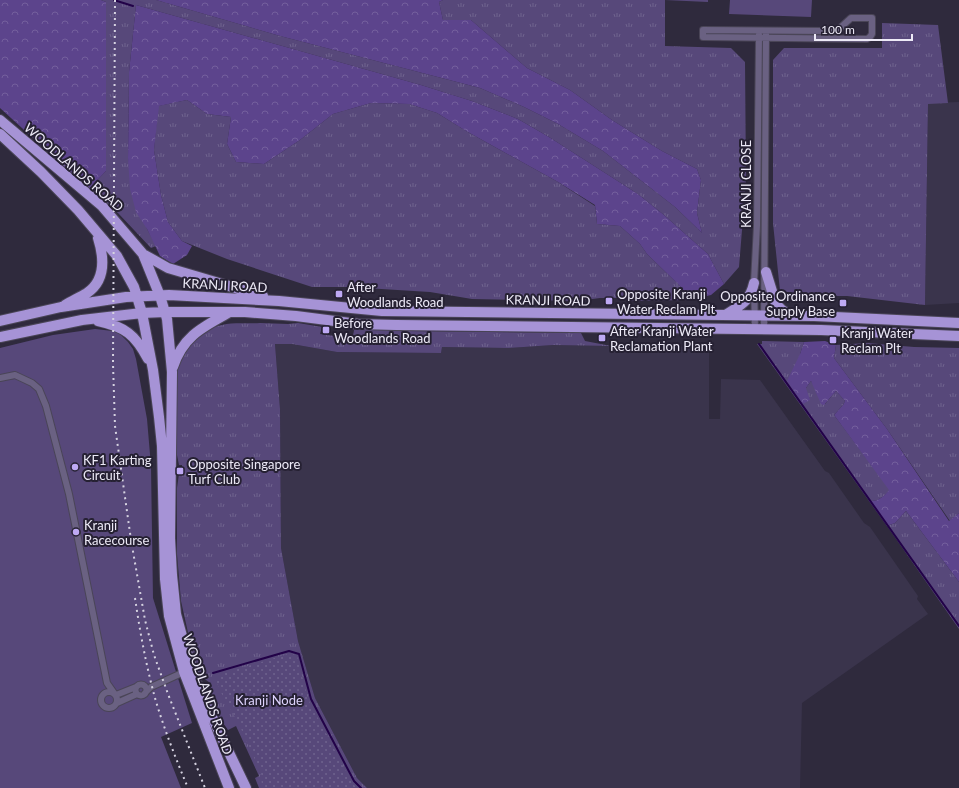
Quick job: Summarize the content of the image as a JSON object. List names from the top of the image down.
{
  "streets": {
    "main road": ["WOODLANDS ROAD", "KRANJI ROAD"],
    "street": ["KRANJI CLOSE"]
  },
  "crossings": [
    ["WOODLANDS ROAD", "KRANJI ROAD"],
    ["KRANJI CLOSE", "KRANJI ROAD"]
  ],
  "parks": ["Kranji Node"],
  "places": {
    "transit": [
      "After Woodlands Road",
      "Opposite Kranji Water Reclam Plt",
      "Opposite Ordinance Supply Base",
      "Before Woodlands Road",
      "After Kranji Water Reclamation Plant",
      "Kranji Water Reclam Plt",
      "Opposite Singapore Turf Club"
    ],
    "other": ["KF1 Karting Circuit", "Kranji Racecourse"]
  },
  "scale_bar": "100 m"
}
